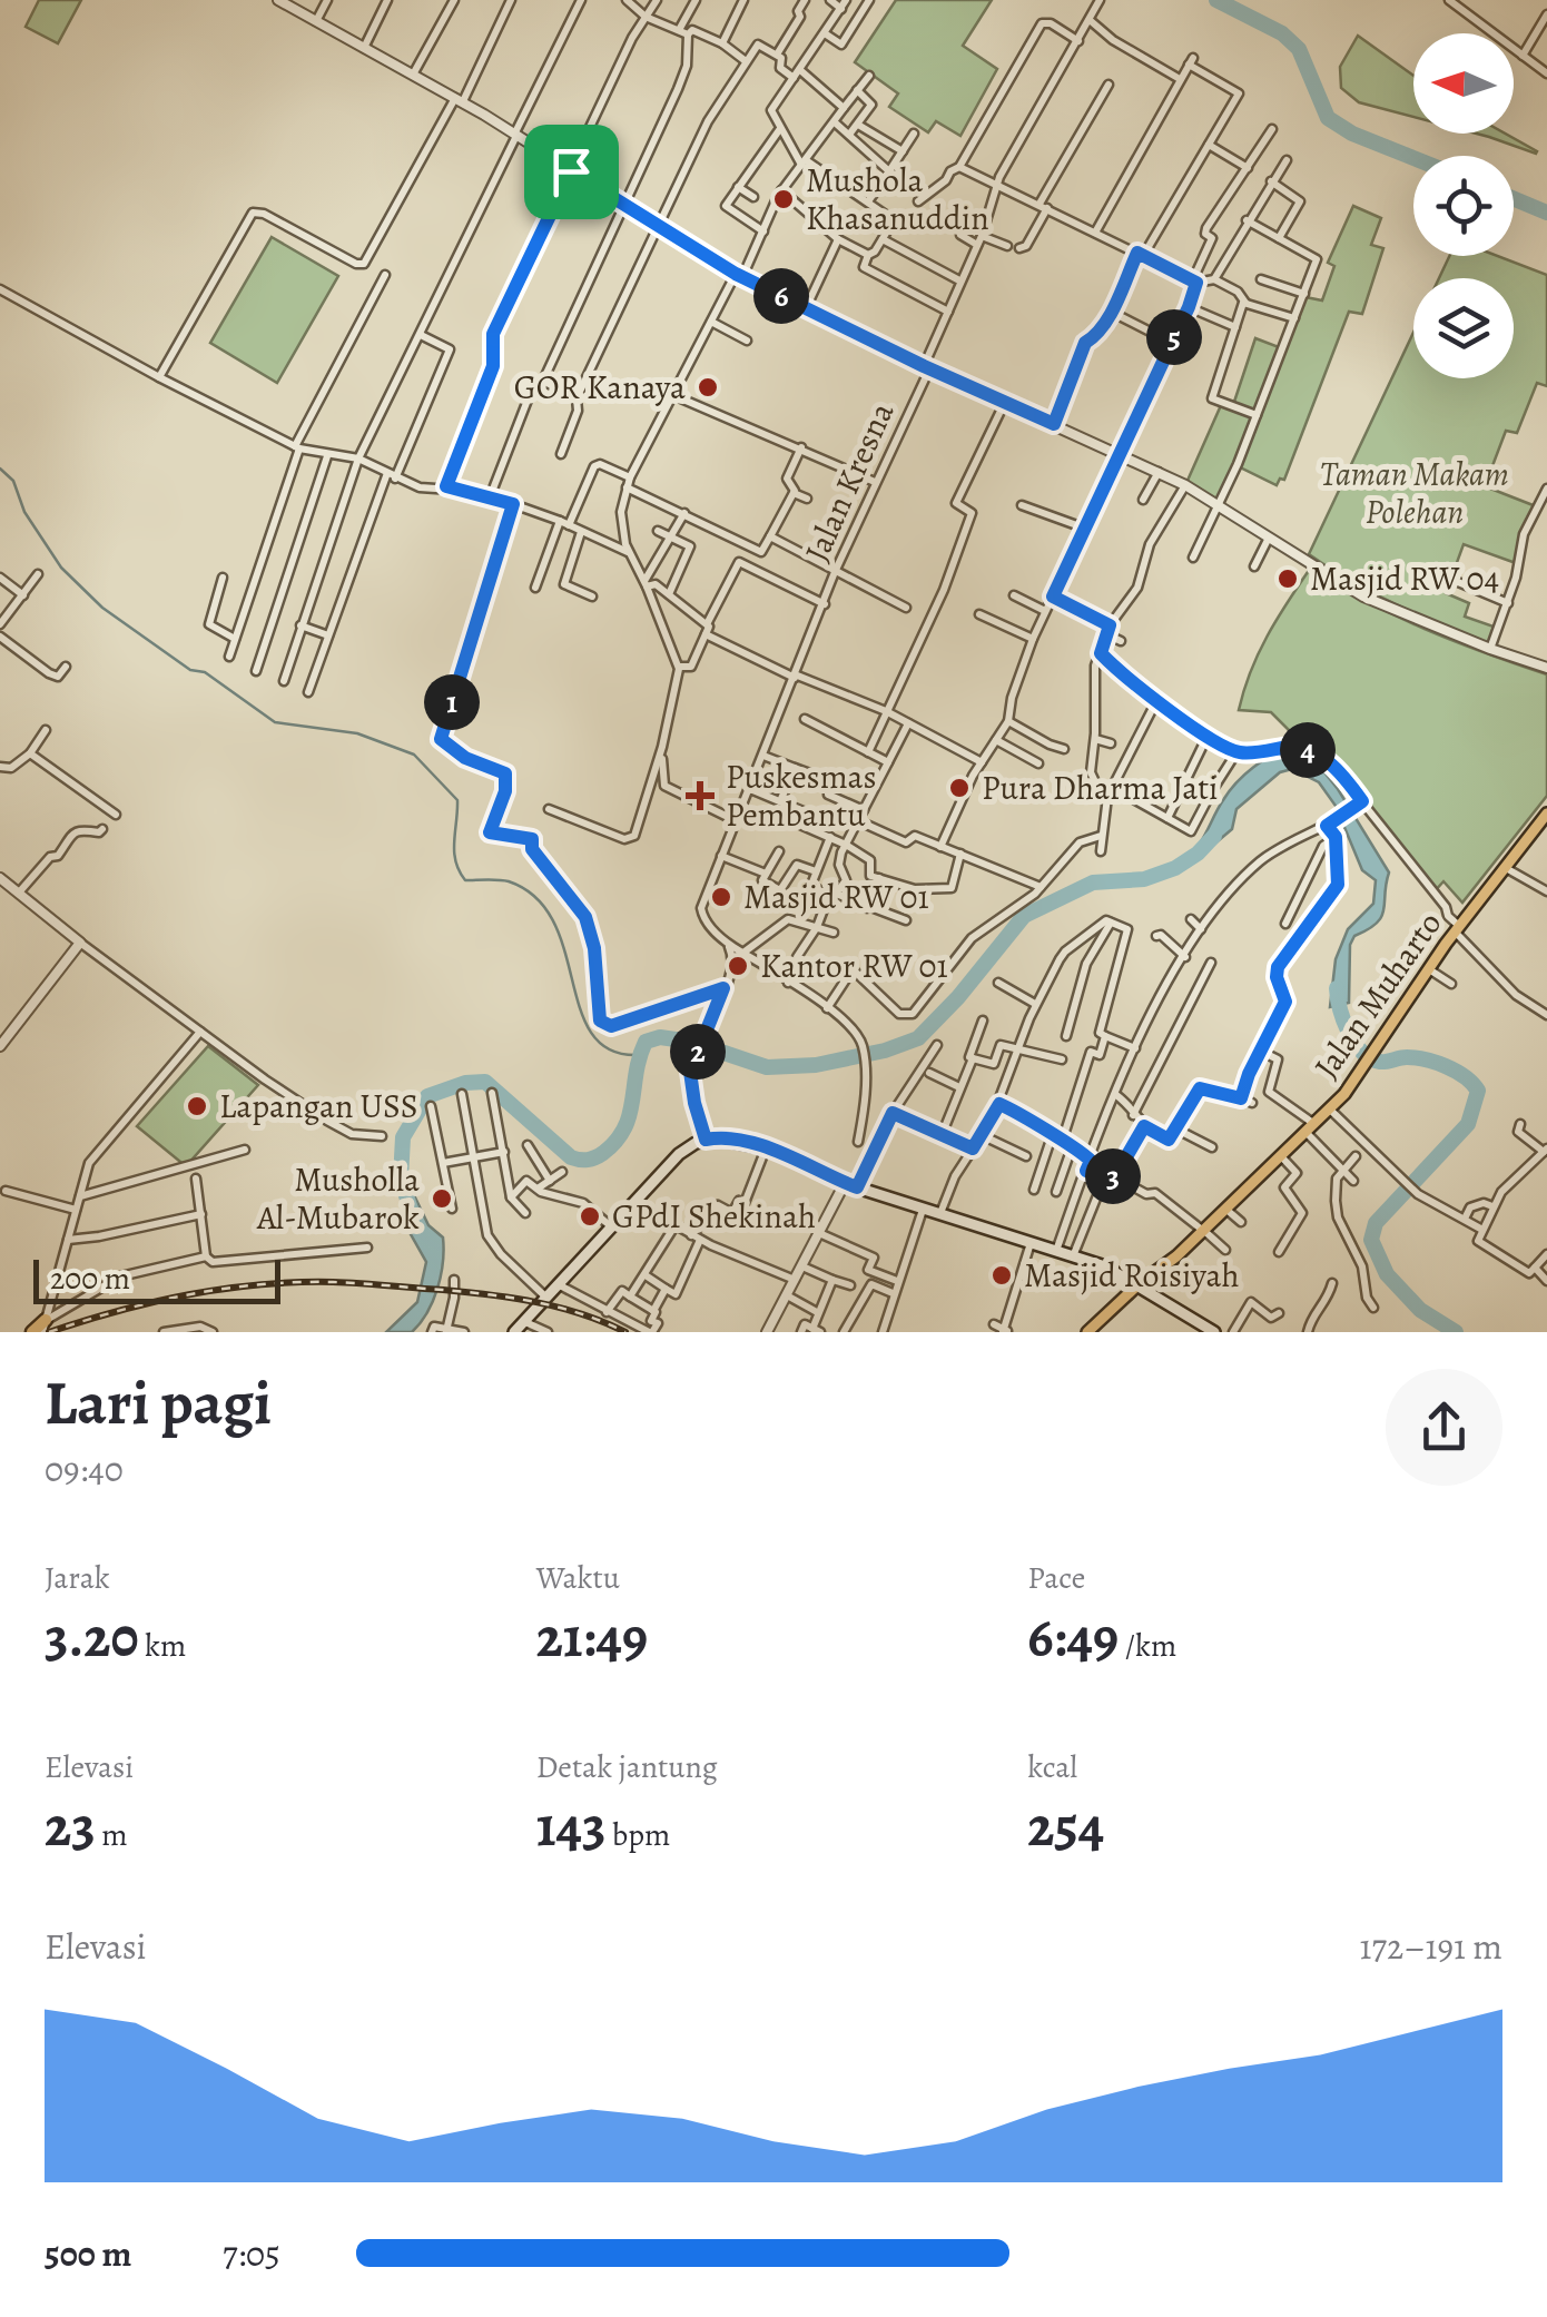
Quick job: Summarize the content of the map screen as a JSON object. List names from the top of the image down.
{
  "streets": {
    "main road": ["Jalan Muharto"],
    "street": ["Jalan Kresna"]
  },
  "parks": ["Taman Makam Polehan"],
  "places": {
    "other": [
      "Mushola Khasanuddin",
      "GOR Kanaya",
      "Masjid RW 04",
      "Pura Dharma Jati",
      "Masjid RW 01",
      "Kantor RW 01",
      "Lapangan USS",
      "Musholla Al-Mubarok",
      "GPdI Shekinah",
      "Masjid Roisiyah"
    ],
    "health": ["Puskesmas Pembantu"]
  },
  "scale_bar": "200 m",
  "north": "left",
  "page": {
    "pins": [
      "6",
      "5",
      "1",
      "4",
      "2",
      "3"
    ],
    "scale": "200 m",
    "heading": ["Lari pagi", "09:40"],
    "stats": [
      ["Jarak", "3.20 km"],
      ["Waktu", "21:49"],
      ["Pace", "6:49 /km"],
      ["Elevasi", "23 m"],
      ["Detak jantung", "143 bpm"],
      ["kcal", "254"]
    ],
    "chart": ["Elevasi", "172–191 m"],
    "list": [
      {
        "name": "500 m",
        "note": "7:05"
      }
    ]
  }
}
